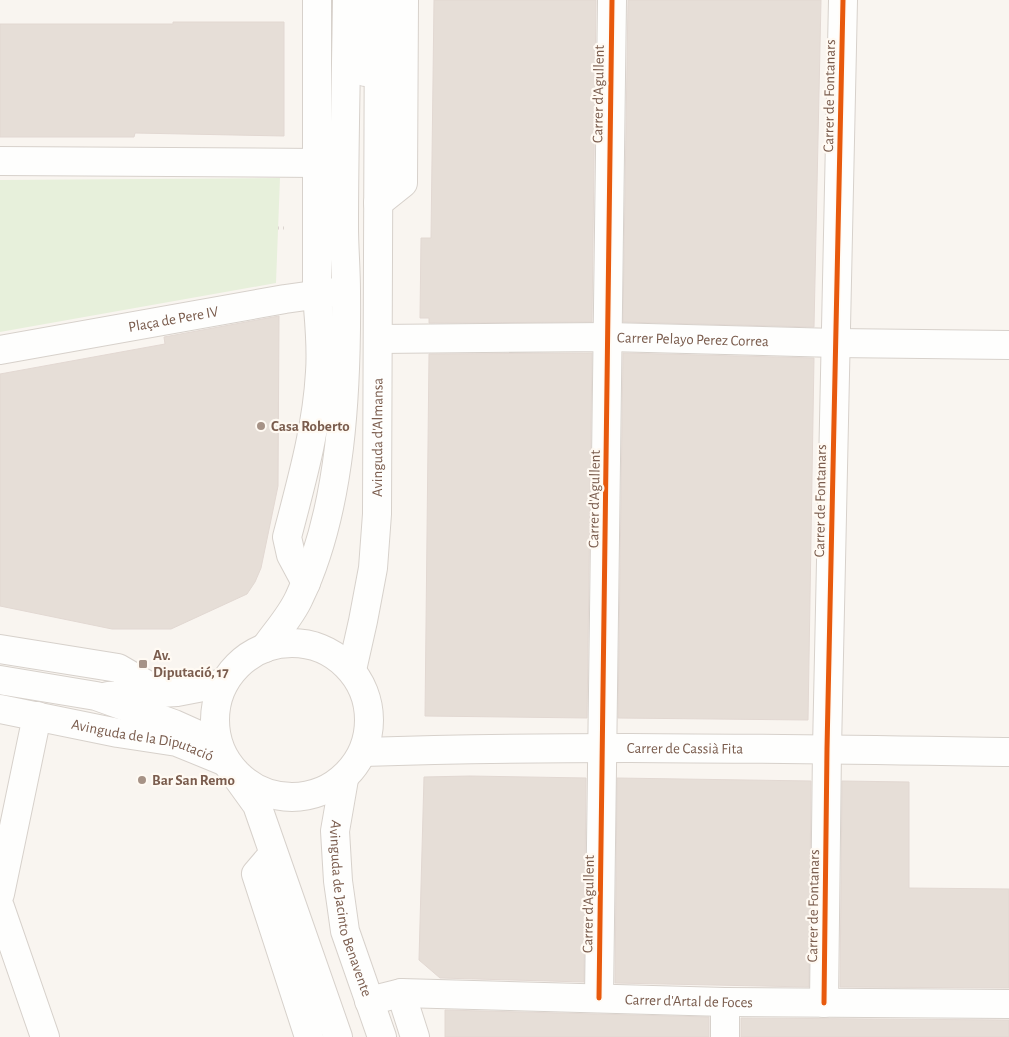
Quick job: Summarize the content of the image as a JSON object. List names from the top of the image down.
{
  "streets": {
    "street": [
      "Carrer d'Agullent",
      "Carrer de Fontanars",
      "Plaça de Pere IV",
      "Carrer Pelayo Perez Correa",
      "Avinguda d'Almansa",
      "Avinguda de la Diputació",
      "Carrer de Cassià Fita",
      "Avinguda de Jacinto Benavente",
      "Carrer d'Artal de Foces"
    ]
  },
  "crossings": [
    ["Carrer d'Agullent", "Carrer Pelayo Perez Correa"],
    ["Carrer d'Agullent", "Carrer de Cassià Fita"],
    ["Carrer d'Agullent", "Carrer d'Artal de Foces"],
    ["Carrer de Fontanars", "Carrer Pelayo Perez Correa"],
    ["Carrer de Fontanars", "Carrer de Cassià Fita"],
    ["Carrer de Fontanars", "Carrer d'Artal de Foces"],
    ["Carrer Pelayo Perez Correa", "Avinguda d'Almansa"],
    ["Avinguda d'Almansa", "Avinguda de la Diputació"],
    ["Avinguda d'Almansa", "Carrer de Cassià Fita"],
    ["Avinguda d'Almansa", "Avinguda de Jacinto Benavente"],
    ["Avinguda de la Diputació", "Carrer de Cassià Fita"],
    ["Avinguda de la Diputació", "Avinguda de Jacinto Benavente"],
    ["Carrer de Cassià Fita", "Avinguda de Jacinto Benavente"],
    ["Avinguda de Jacinto Benavente", "Carrer d'Artal de Foces"]
  ],
  "places": {
    "other": ["Casa Roberto", "Bar San Remo"],
    "transit": ["Av. Diputació, 17"]
  }
}
